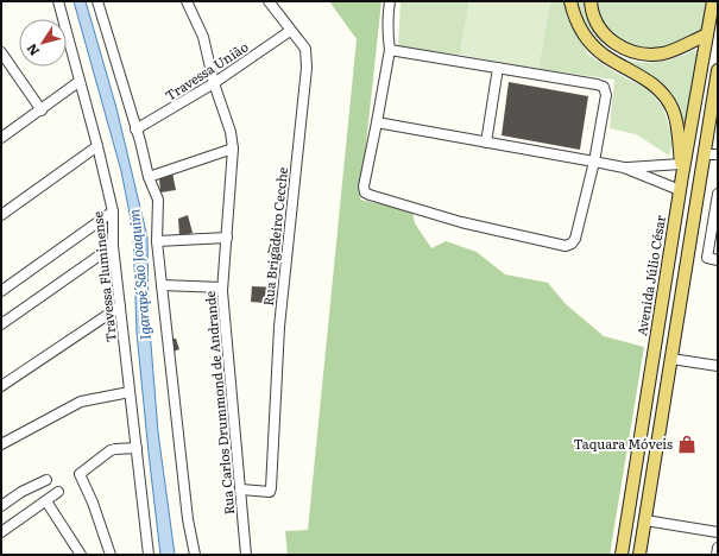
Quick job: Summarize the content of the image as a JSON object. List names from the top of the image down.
{
  "streets": {
    "main road": ["Avenida Júlio César"],
    "street": [
      "Travessa União",
      "Rua Brigadeiro Cecche",
      "Travessa Fluminense",
      "Rua Carlos Drummond de Andrande"
    ]
  },
  "crossings": [
    ["Travessa União", "Rua Brigadeiro Cecche"],
    ["Travessa União", "Rua Carlos Drummond de Andrande"],
    ["Rua Brigadeiro Cecche", "Rua Carlos Drummond de Andrande"]
  ],
  "water": ["Igarapé São Joaquim"],
  "places": {
    "shop": ["Taquara Móveis"]
  },
  "north": "bottom left"
}
